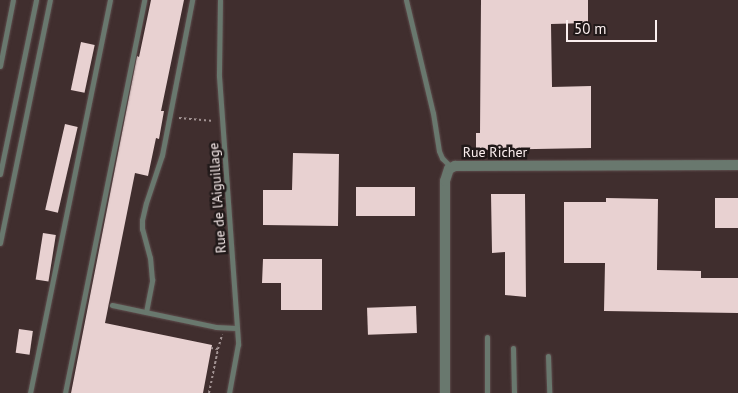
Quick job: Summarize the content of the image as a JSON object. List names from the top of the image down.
{
  "streets": {
    "street": ["Rue Richer"],
    "lane": ["Rue de l'Aiguillage"]
  },
  "scale_bar": "50 m"
}
